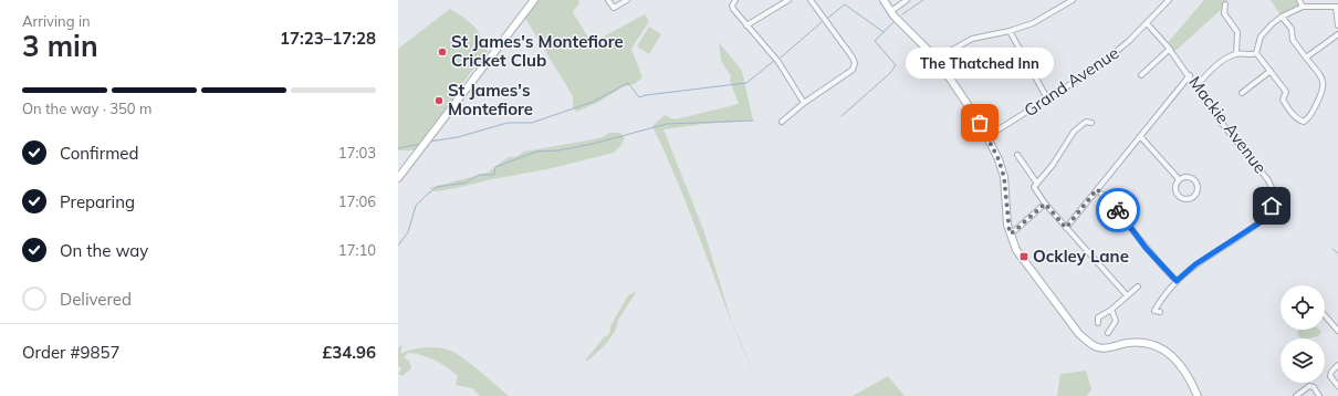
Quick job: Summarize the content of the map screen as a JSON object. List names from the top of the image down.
{
  "streets": {
    "street": ["Grand Avenue", "Mackie Avenue"]
  },
  "crossings": [
    ["Grand Avenue", "Mackie Avenue"]
  ],
  "places": {
    "other": ["St James's Montefiore Cricket Club", "St James's Montefiore", "The Thatched Inn"],
    "transit": ["Ockley Lane"]
  },
  "page": {
    "heading": ["3 min", "Arriving in", "17:23–17:28"],
    "panel": ["Order #9857", "£34.96"],
    "bubble": "The Thatched Inn",
    "bar": "On the way · 350 m",
    "list": [
      ["Confirmed", "17:03"],
      ["Preparing", "17:06"],
      ["On the way", "17:10"],
      "Delivered"
    ]
  }
}
